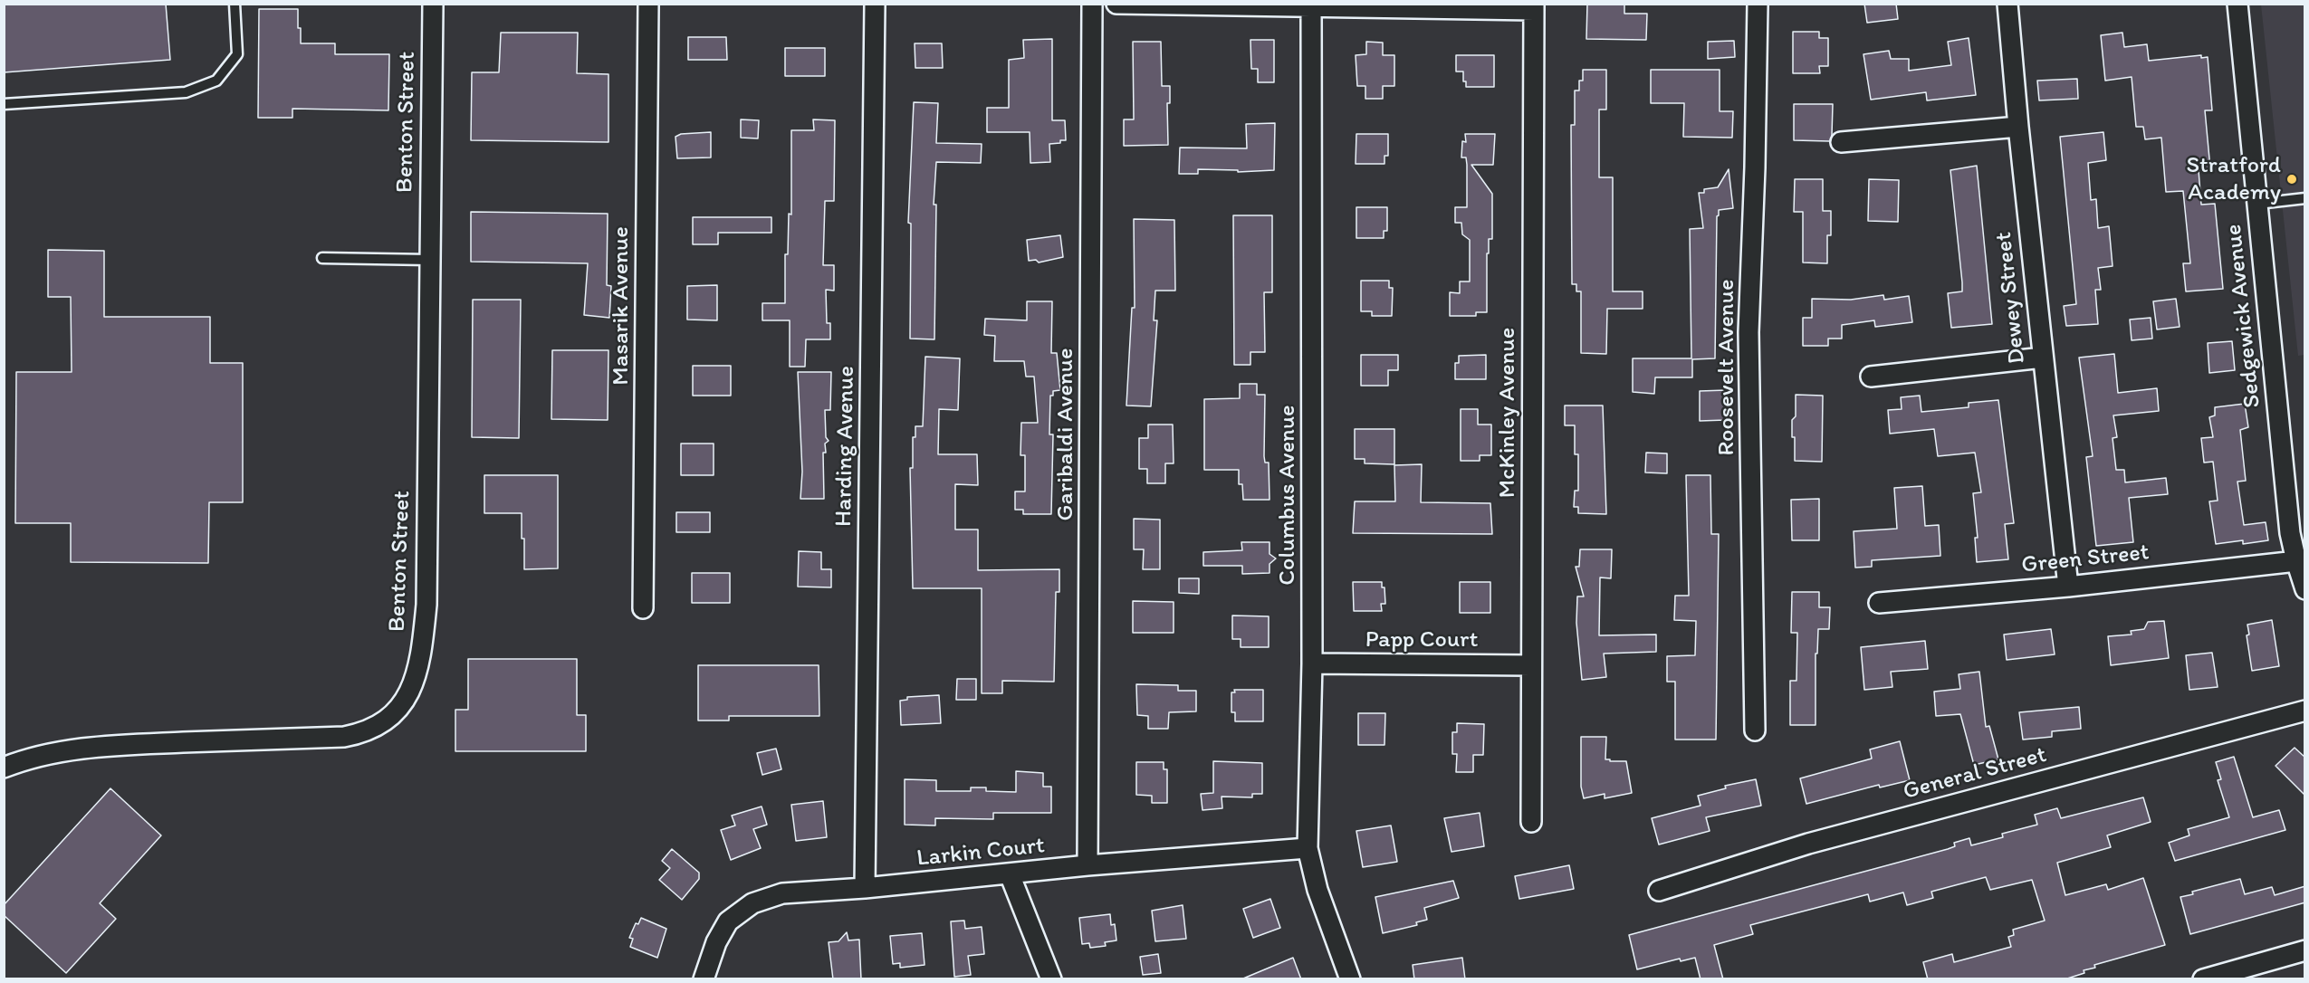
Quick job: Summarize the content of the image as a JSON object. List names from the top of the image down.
{
  "streets": {
    "street": [
      "Benton Street",
      "Dewey Street",
      "Masarik Avenue",
      "Sedgewick Avenue",
      "Roosevelt Avenue",
      "McKinley Avenue",
      "Garibaldi Avenue",
      "Harding Avenue",
      "Columbus Avenue",
      "Green Street",
      "Papp Court",
      "General Street",
      "Larkin Court"
    ]
  },
  "crossings": [
    ["Dewey Street", "Green Street"],
    ["Sedgewick Avenue", "Green Street"],
    ["McKinley Avenue", "Papp Court"],
    ["Garibaldi Avenue", "Larkin Court"],
    ["Harding Avenue", "Larkin Court"],
    ["Columbus Avenue", "Papp Court"],
    ["Columbus Avenue", "Larkin Court"]
  ],
  "places": ["Stratford Academy"]
}
